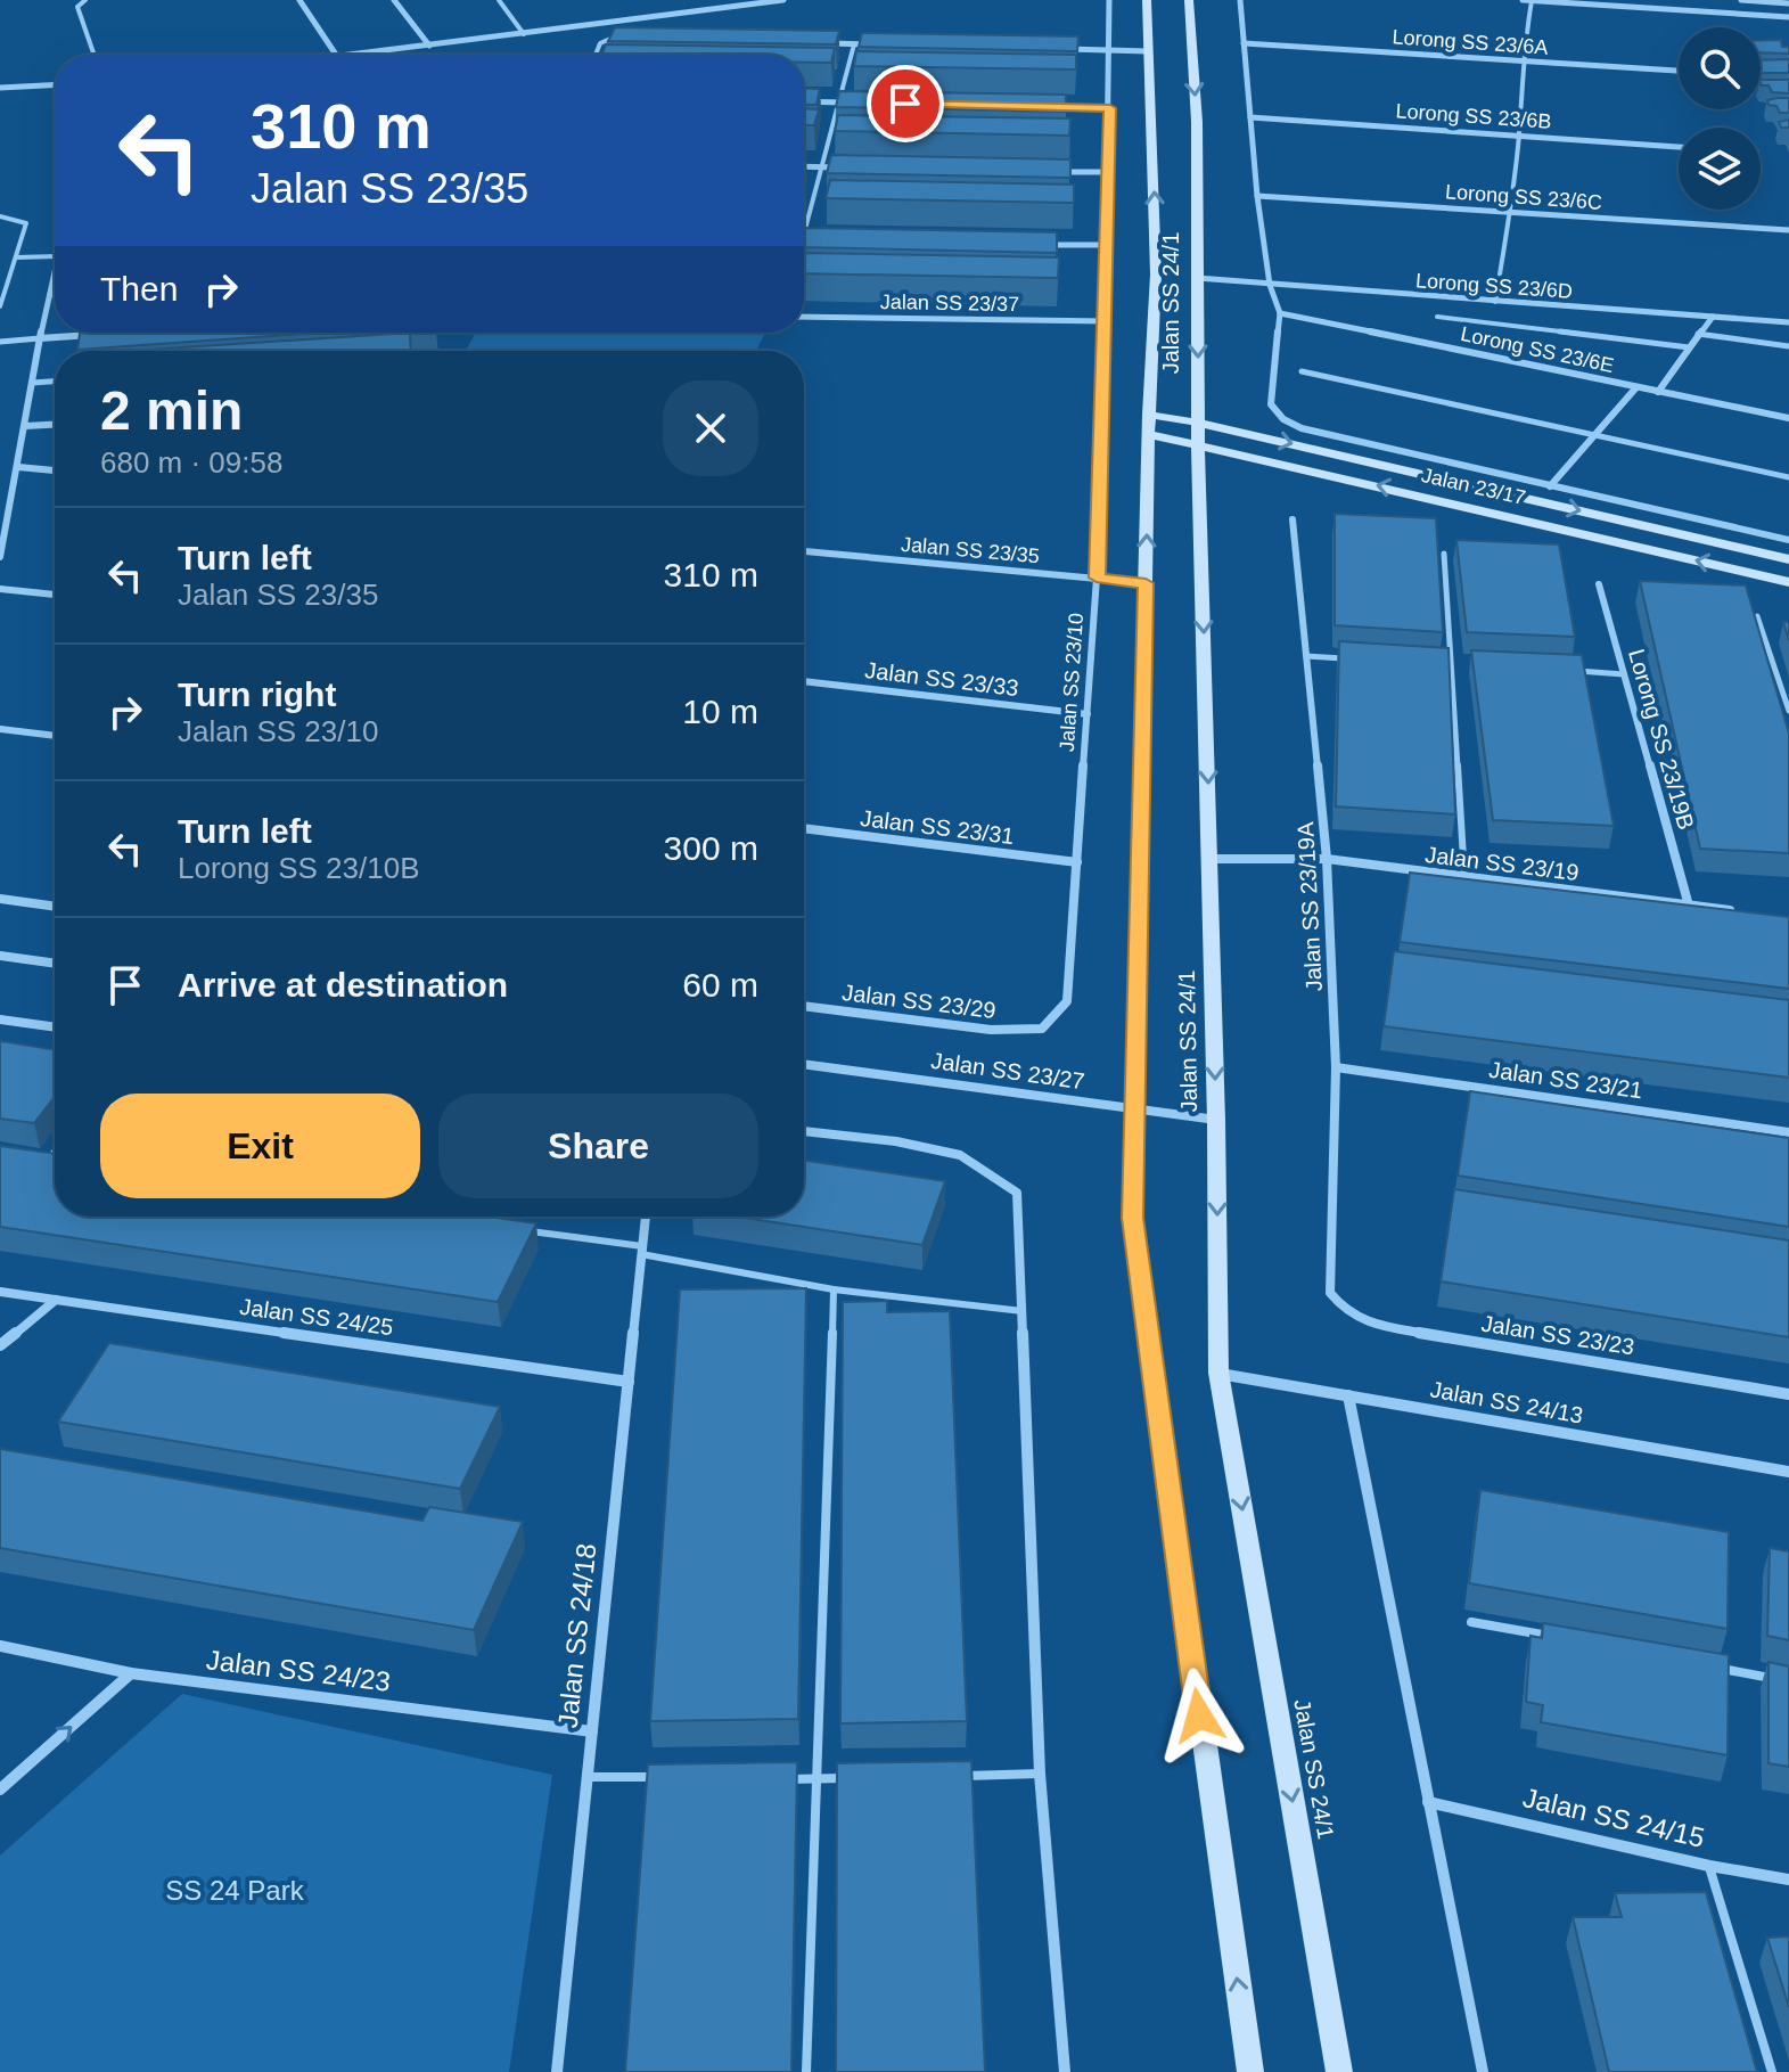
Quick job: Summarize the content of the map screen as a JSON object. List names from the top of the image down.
{
  "streets": {
    "main road": ["Jalan SS 24/1", "Jalan 23/17"],
    "street": [
      "Lorong SS 23/6A",
      "Lorong SS 23/6B",
      "Lorong SS 23/6C",
      "Lorong SS 23/6D",
      "Jalan SS 23/37",
      "Lorong SS 23/6E",
      "Jalan SS 23/35",
      "Jalan SS 23/33",
      "Jalan SS 23/10",
      "Lorong SS 23/19B",
      "Jalan SS 23/31",
      "Jalan SS 23/19",
      "Jalan SS 23/19A",
      "Jalan SS 23/29",
      "Jalan SS 23/27",
      "Jalan SS 23/21",
      "Jalan SS 24/25",
      "Jalan SS 23/23",
      "Jalan SS 24/13",
      "Jalan SS 24/18",
      "Jalan SS 24/23",
      "Jalan SS 24/15"
    ]
  },
  "crossings": [
    ["Lorong SS 23/6D", "Jalan SS 24/1"],
    ["Jalan SS 23/37", "Jalan SS 23/10"],
    ["Jalan SS 24/1", "Jalan 23/17"],
    ["Jalan SS 24/1", "Jalan SS 23/35"],
    ["Jalan SS 24/1", "Jalan SS 23/19"],
    ["Jalan SS 24/1", "Jalan SS 23/27"],
    ["Jalan SS 24/1", "Jalan SS 24/13"],
    ["Jalan SS 23/35", "Jalan SS 23/10"],
    ["Jalan SS 23/33", "Jalan SS 23/10"],
    ["Jalan SS 23/10", "Jalan SS 23/31"],
    ["Jalan SS 23/10", "Jalan SS 23/29"],
    ["Lorong SS 23/19B", "Jalan SS 23/19"],
    ["Jalan SS 23/19", "Jalan SS 23/19A"],
    ["Jalan SS 23/19A", "Jalan SS 23/21"],
    ["Jalan SS 23/19A", "Jalan SS 23/23"],
    ["Jalan SS 24/25", "Jalan SS 24/18"],
    ["Jalan SS 24/18", "Jalan SS 24/23"]
  ],
  "parks": ["SS 24 Park"],
  "page": {
    "turn": ["310 m", "Jalan SS 23/35"],
    "then": "Then",
    "heading": ["2 min", "680 m · 09:58"],
    "list": [
      {
        "name": "Turn left",
        "note": "Jalan SS 23/35",
        "value": "310 m"
      },
      {
        "name": "Turn right",
        "note": "Jalan SS 23/10",
        "value": "10 m"
      },
      {
        "name": "Turn left",
        "note": "Lorong SS 23/10B",
        "value": "300 m"
      },
      {
        "name": "Arrive at destination",
        "value": "60 m"
      }
    ],
    "buttons": ["Exit", "Share"]
  }
}
